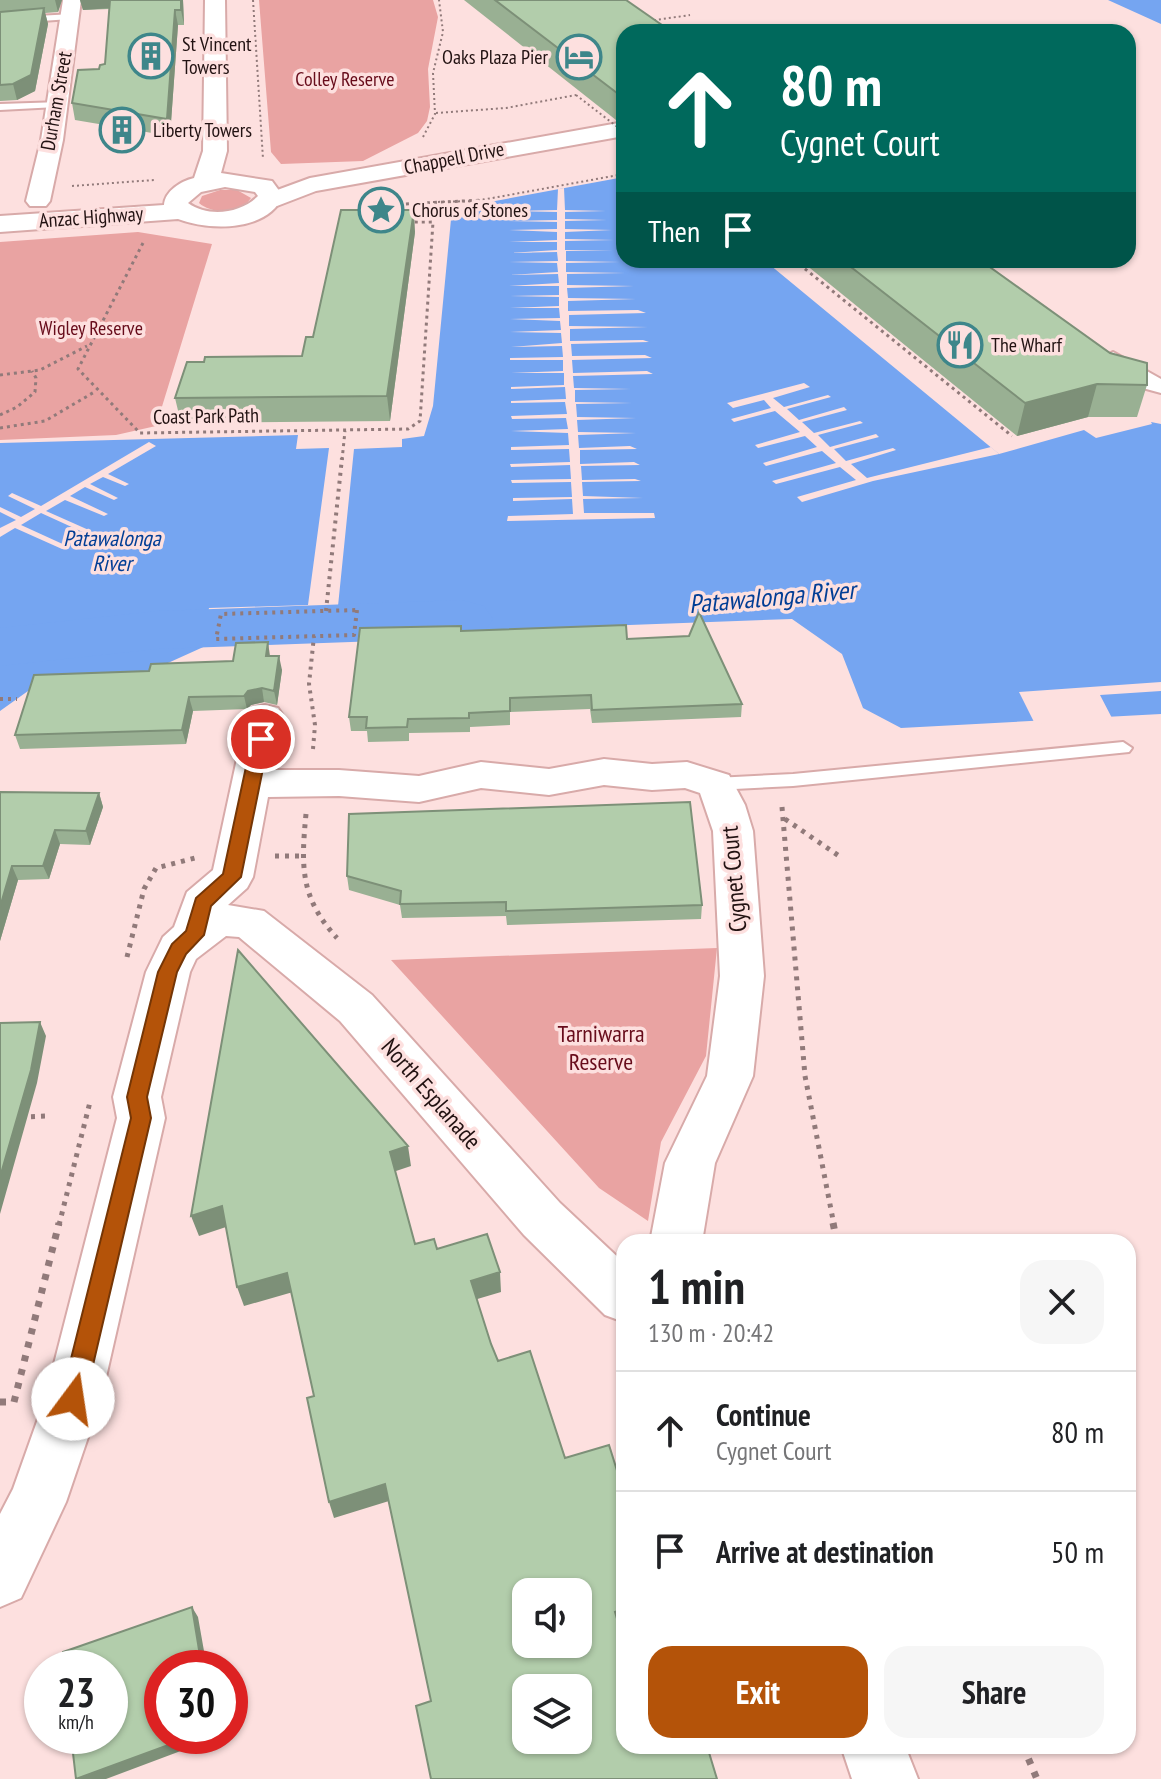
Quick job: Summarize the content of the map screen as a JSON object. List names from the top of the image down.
{
  "streets": {
    "street": [
      "Durham Street",
      "Chappell Drive",
      "Anzac Highway",
      "Cygnet Court",
      "North Esplanade"
    ],
    "path": ["Coast Park Path"]
  },
  "crossings": [
    ["Durham Street", "Anzac Highway"]
  ],
  "water": ["Patawalonga River"],
  "parks": ["Colley Reserve", "Wigley Reserve", "Tarniwarra Reserve"],
  "places": {
    "building": ["St Vincent Towers", "Liberty Towers"],
    "hotel": ["Oaks Plaza Pier"],
    "place": ["Chorus of Stones"],
    "restaurant": ["The Wharf"]
  },
  "page": {
    "turn": ["80 m", "Cygnet Court"],
    "then": "Then",
    "heading": ["1 min", "130 m · 20:42"],
    "list": [
      {
        "name": "Continue",
        "note": "Cygnet Court",
        "value": "80 m"
      },
      {
        "name": "Arrive at destination",
        "value": "50 m"
      }
    ],
    "buttons": ["Exit", "Share"],
    "speed": "23 km/h",
    "limit": "30"
  }
}
